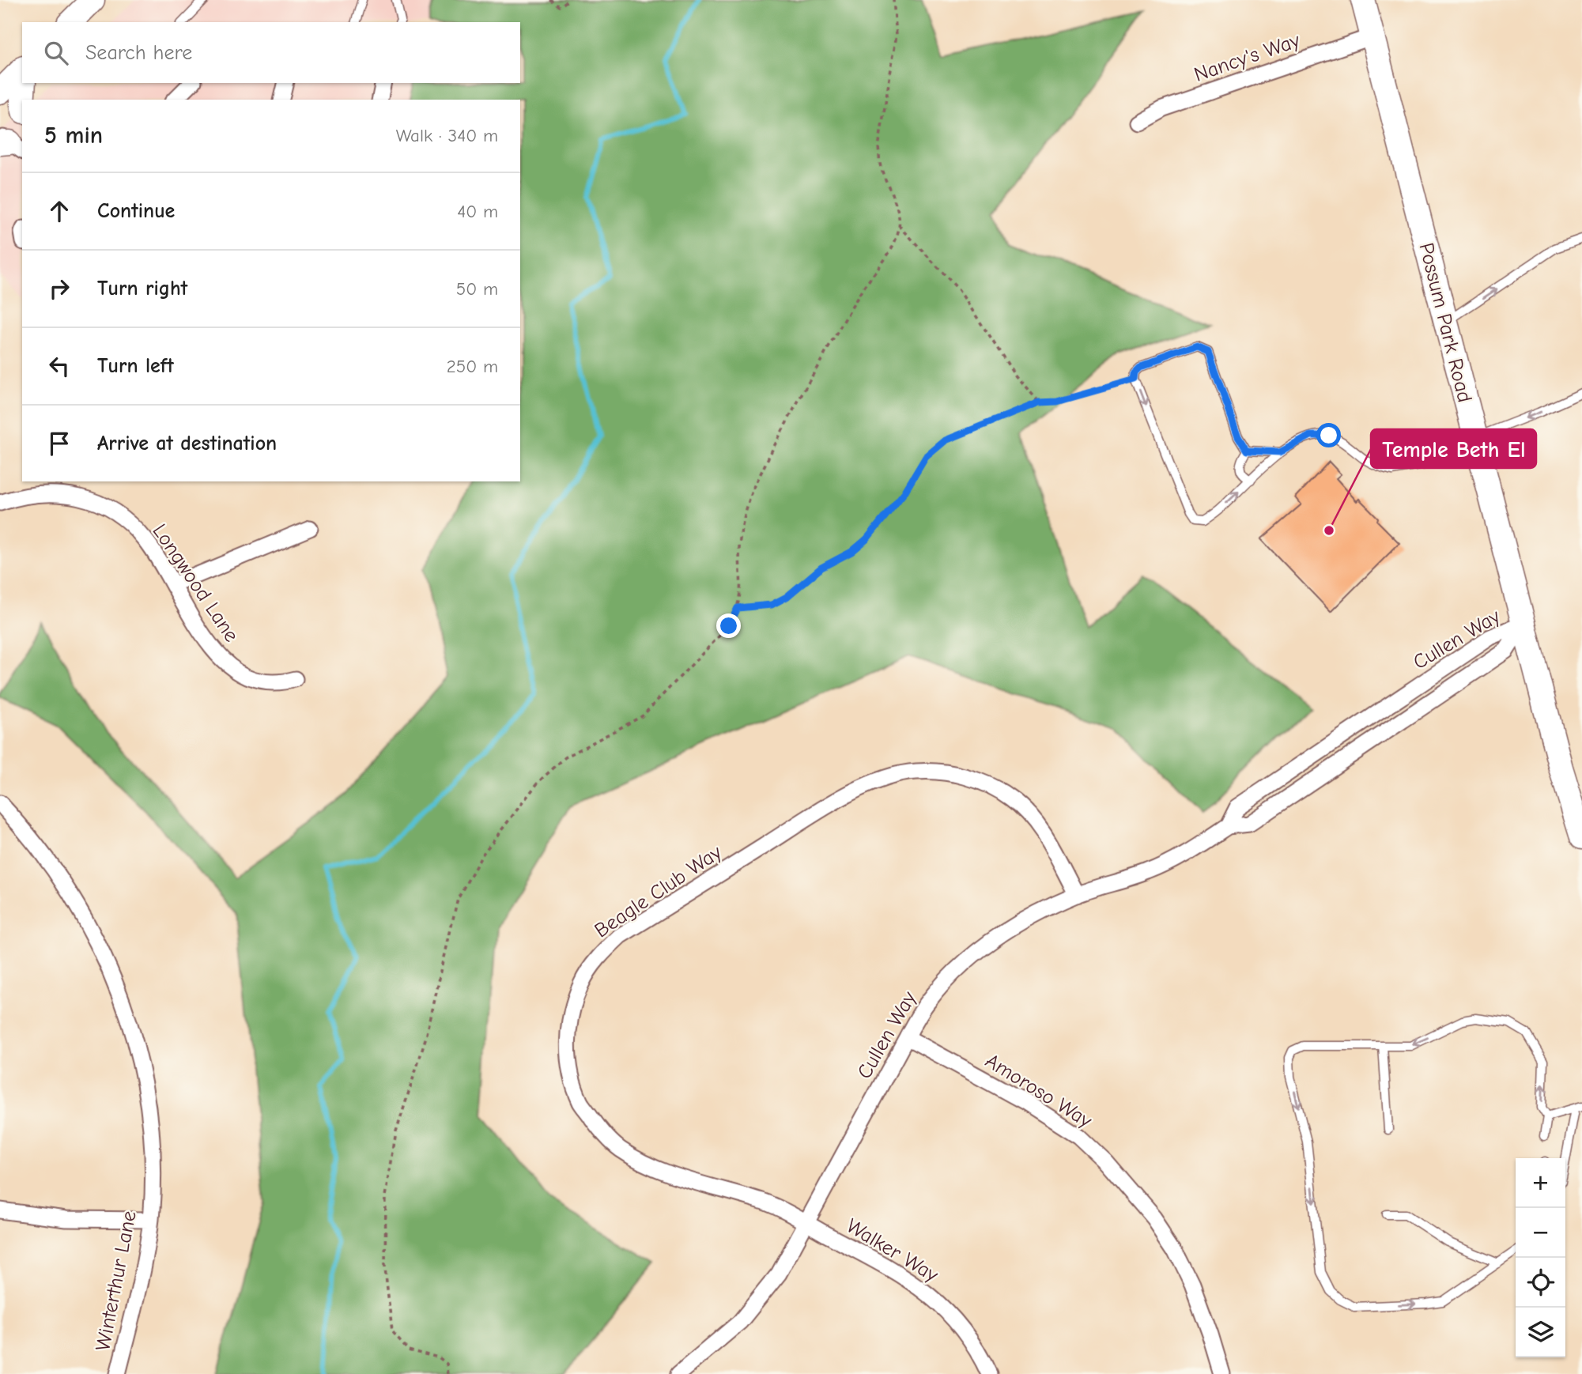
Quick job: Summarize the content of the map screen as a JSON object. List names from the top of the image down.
{
  "streets": {
    "main road": ["Possum Park Road"],
    "street": [
      "Nancy's Way",
      "Longwood Lane",
      "Cullen Way",
      "Beagle Club Way",
      "Amoroso Way",
      "Walker Way",
      "Winterthur Lane"
    ]
  },
  "crossings": [
    ["Nancy's Way", "Possum Park Road"],
    ["Possum Park Road", "Cullen Way"],
    ["Cullen Way", "Beagle Club Way"],
    ["Cullen Way", "Amoroso Way"],
    ["Cullen Way", "Walker Way"],
    ["Beagle Club Way", "Walker Way"]
  ],
  "places": ["Temple Beth El"],
  "page": {
    "search": "Search here",
    "heading": ["5 min", "Walk · 340 m"],
    "list": [
      ["Continue", "40 m"],
      ["Turn right", "50 m"],
      ["Turn left", "250 m"],
      "Arrive at destination"
    ],
    "map_buttons": ["+", "−"]
  }
}
